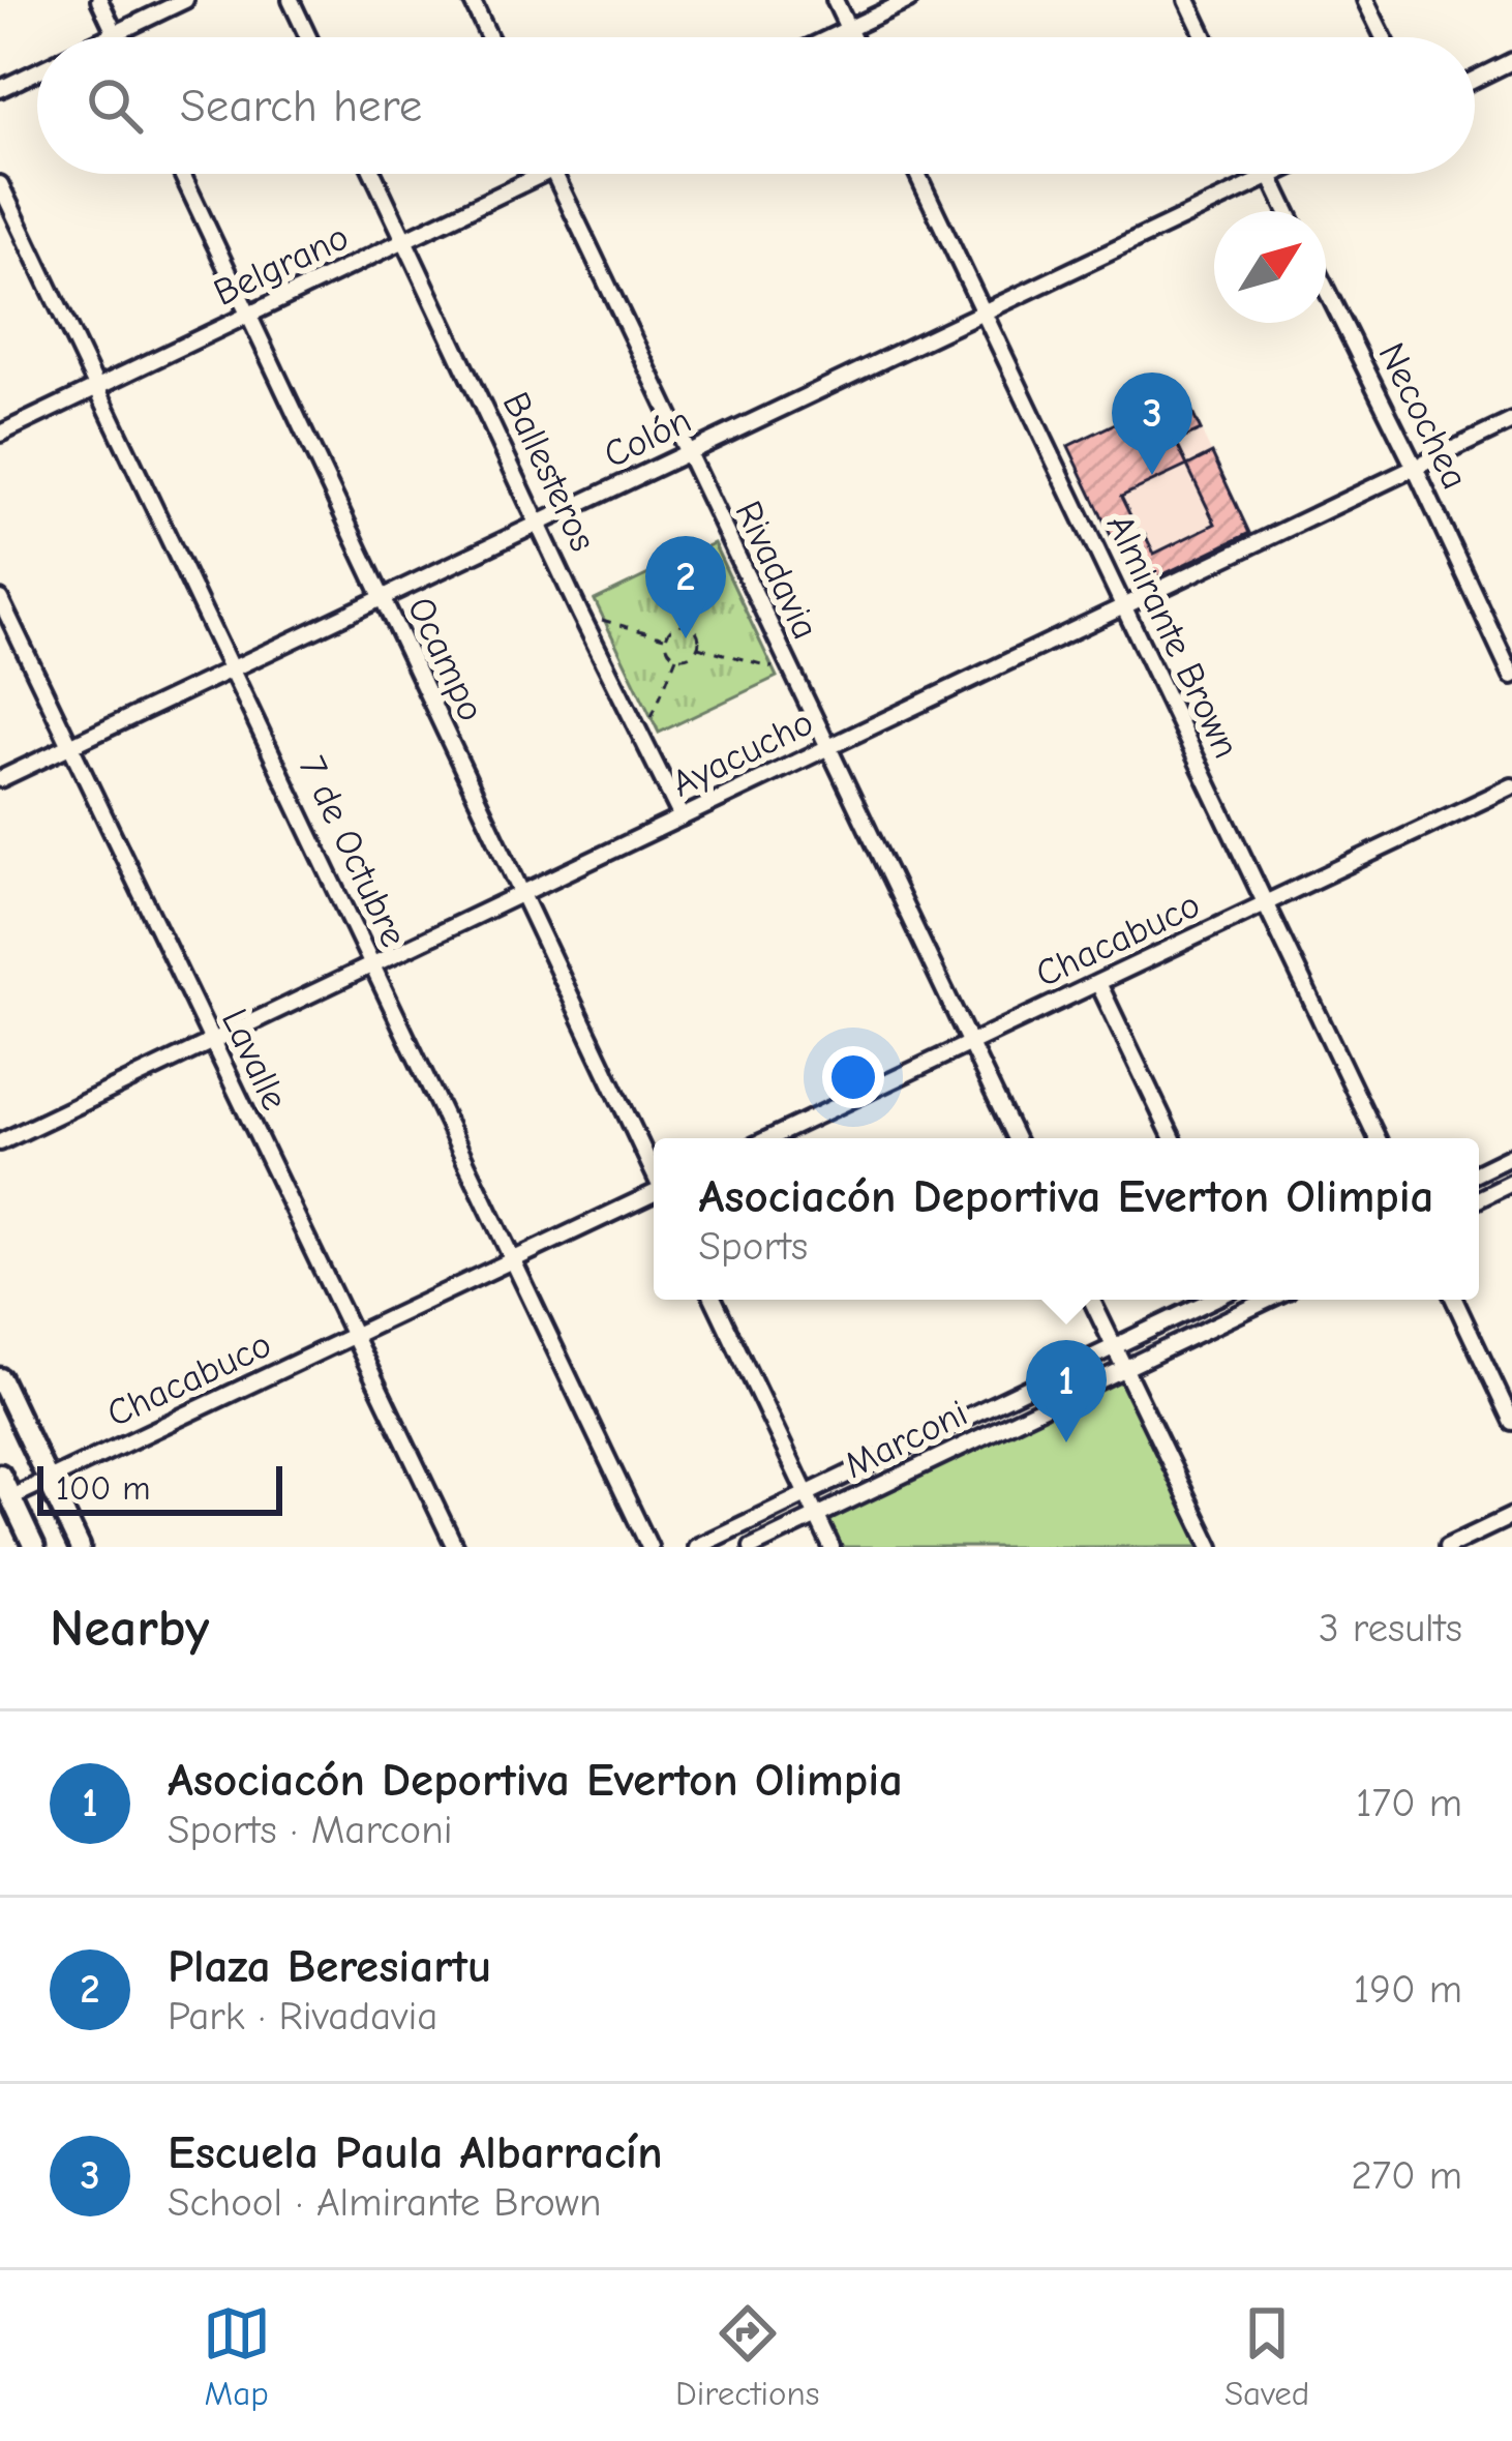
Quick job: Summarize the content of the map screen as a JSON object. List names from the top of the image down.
{
  "streets": {
    "street": [
      "Belgrano",
      "Necochea",
      "Colón",
      "Ballesteros",
      "Rivadavia",
      "Almirante Brown",
      "Ocampo",
      "Ayacucho",
      "7 de Octubre",
      "Chacabuco",
      "Lavalle",
      "Marconi"
    ]
  },
  "crossings": [
    ["Belgrano", "Ballesteros"],
    ["Belgrano", "Ocampo"],
    ["Belgrano", "7 de Octubre"],
    ["Necochea", "Ayacucho"],
    ["Colón", "Ballesteros"],
    ["Colón", "Rivadavia"],
    ["Colón", "Almirante Brown"],
    ["Colón", "Ocampo"],
    ["Colón", "7 de Octubre"],
    ["Colón", "Lavalle"],
    ["Ballesteros", "Ayacucho"],
    ["Rivadavia", "Ayacucho"],
    ["Rivadavia", "Chacabuco"],
    ["Almirante Brown", "Ayacucho"],
    ["Almirante Brown", "Chacabuco"],
    ["Ocampo", "Ayacucho"],
    ["Ayacucho", "7 de Octubre"],
    ["Ayacucho", "Lavalle"],
    ["7 de Octubre", "Chacabuco"],
    ["Chacabuco", "Lavalle"]
  ],
  "scale_bar": "100 m",
  "north": "top right",
  "page": {
    "search": "Search here",
    "pins": ["3", "2", "1"],
    "popup": ["Asociacón Deportiva Everton Olimpia", "Sports"],
    "scale": "100 m",
    "heading": ["Nearby", "3 results"],
    "list": [
      {
        "mark": "1",
        "name": "Asociacón Deportiva Everton Olimpia",
        "note": "Sports · Marconi",
        "value": "170 m"
      },
      {
        "mark": "2",
        "name": "Plaza Beresiartu",
        "note": "Park · Rivadavia",
        "value": "190 m"
      },
      {
        "mark": "3",
        "name": "Escuela Paula Albarracín",
        "note": "School · Almirante Brown",
        "value": "270 m"
      }
    ],
    "nav": ["Map", "Directions", "Saved"]
  }
}
